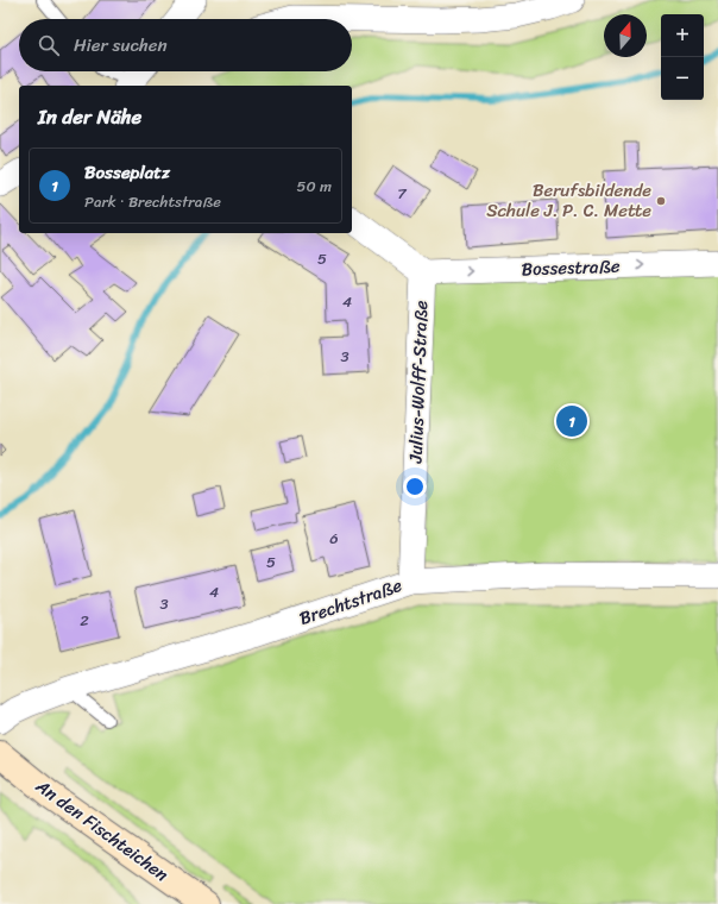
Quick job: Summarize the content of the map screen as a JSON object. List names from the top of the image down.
{
  "streets": {
    "main road": ["An den Fischteichen"],
    "street": ["Bossestraße", "Julius-Wolff-Straße", "Brechtstraße"]
  },
  "crossings": [
    ["Bossestraße", "Julius-Wolff-Straße"],
    ["Julius-Wolff-Straße", "Brechtstraße"]
  ],
  "one_way": ["Bossestraße"],
  "places": ["Berufsbildende Schule J. P. C. Mette"],
  "house_numbers": [
    "7",
    "5",
    "4",
    "3",
    "6",
    "5",
    "4",
    "3",
    "2"
  ],
  "north": "top",
  "page": {
    "map_buttons": ["+", "−"],
    "search": "Hier suchen",
    "heading": "In der Nähe",
    "list": [
      {
        "mark": "1",
        "name": "Bosseplatz",
        "note": "Park · Brechtstraße",
        "value": "50 m"
      }
    ],
    "pins": "1"
  }
}
